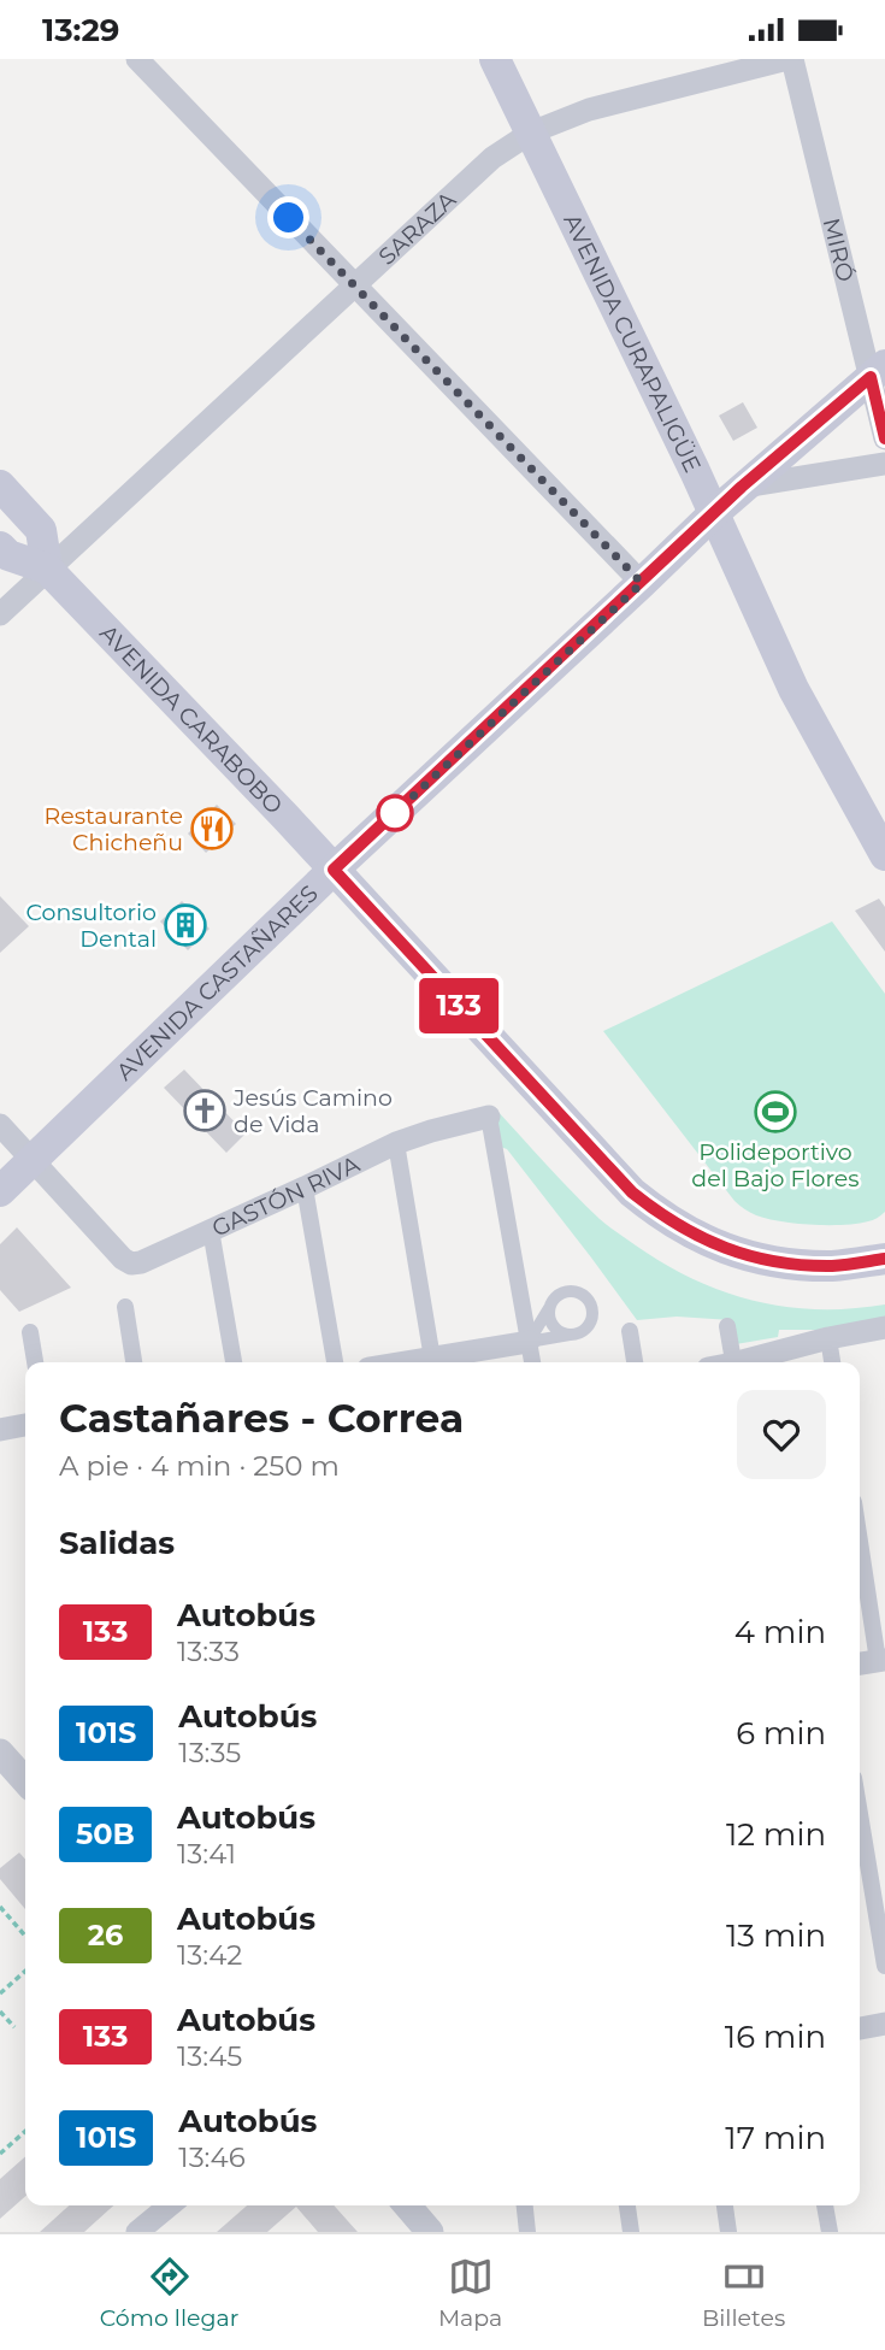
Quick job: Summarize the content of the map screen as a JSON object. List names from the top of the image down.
{
  "streets": {
    "main road": ["AVENIDA CURAPALIGÜE", "AVENIDA CARABOBO", "AVENIDA CASTAÑARES"],
    "street": ["SARAZA", "MIRÓ", "GASTÓN RIVA"]
  },
  "crossings": [
    ["SARAZA", "MIRÓ"],
    ["SARAZA", "AVENIDA CURAPALIGÜE"],
    ["SARAZA", "AVENIDA CARABOBO"],
    ["MIRÓ", "AVENIDA CASTAÑARES"],
    ["AVENIDA CURAPALIGÜE", "AVENIDA CASTAÑARES"],
    ["AVENIDA CARABOBO", "AVENIDA CASTAÑARES"],
    ["AVENIDA CASTAÑARES", "GASTÓN RIVA"]
  ],
  "places": {
    "restaurant": ["Restaurante Chicheñu"],
    "building": ["Consultorio Dental"],
    "church": ["Jesús Camino de Vida"],
    "sports": ["Polideportivo del Bajo Flores"]
  },
  "lines": ["bus line 133"],
  "page": {
    "status": "13:29",
    "on_map": "133",
    "heading": [
      ["Castañares - Correa", "A pie · 4 min · 250 m"],
      "Salidas"
    ],
    "list": [
      {
        "mark": "133",
        "name": "Autobús",
        "note": "13:33",
        "value": "4 min"
      },
      {
        "mark": "101S",
        "name": "Autobús",
        "note": "13:35",
        "value": "6 min"
      },
      {
        "mark": "50B",
        "name": "Autobús",
        "note": "13:41",
        "value": "12 min"
      },
      {
        "mark": "26",
        "name": "Autobús",
        "note": "13:42",
        "value": "13 min"
      },
      {
        "mark": "133",
        "name": "Autobús",
        "note": "13:45",
        "value": "16 min"
      },
      {
        "mark": "101S",
        "name": "Autobús",
        "note": "13:46",
        "value": "17 min"
      }
    ],
    "tabs": ["Cómo llegar", "Mapa", "Billetes"]
  }
}
